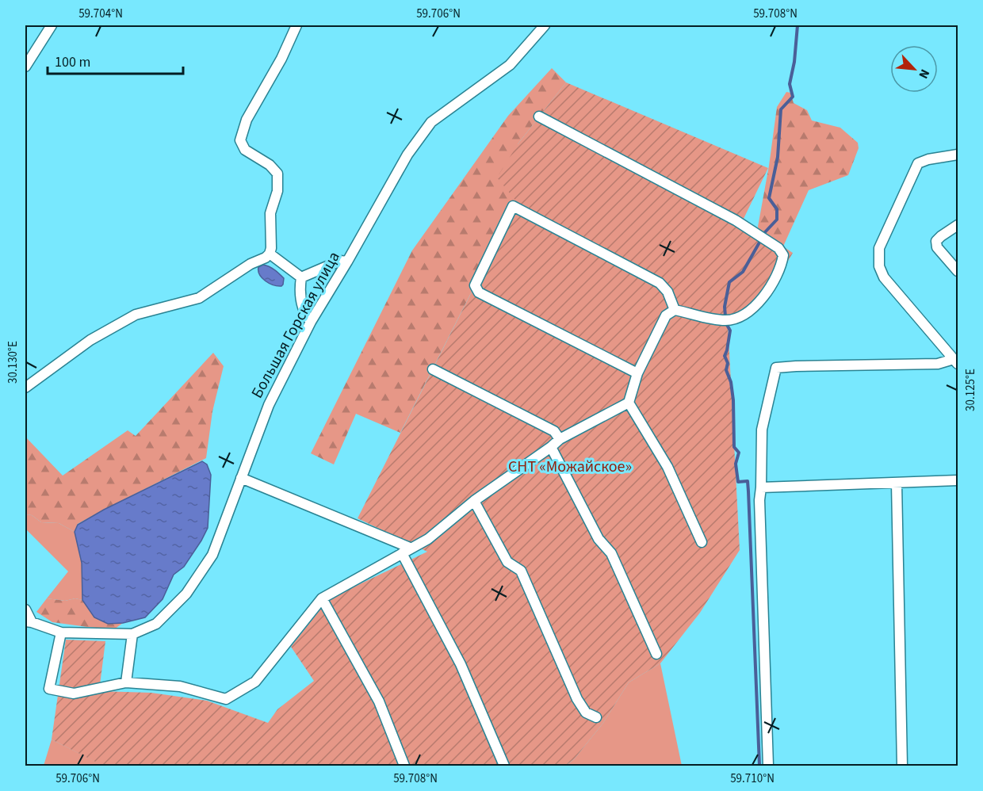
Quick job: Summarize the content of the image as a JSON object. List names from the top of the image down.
{
  "streets": {
    "street": ["Большая Горская улица"]
  },
  "parks": ["СНТ «Можайское»"],
  "scale_bar": "100 m",
  "north": "bottom right",
  "coordinates": [
    "59.704°N",
    "59.706°N",
    "59.708°N",
    "30.130°E",
    "30.125°E",
    "59.710°N"
  ]
}
